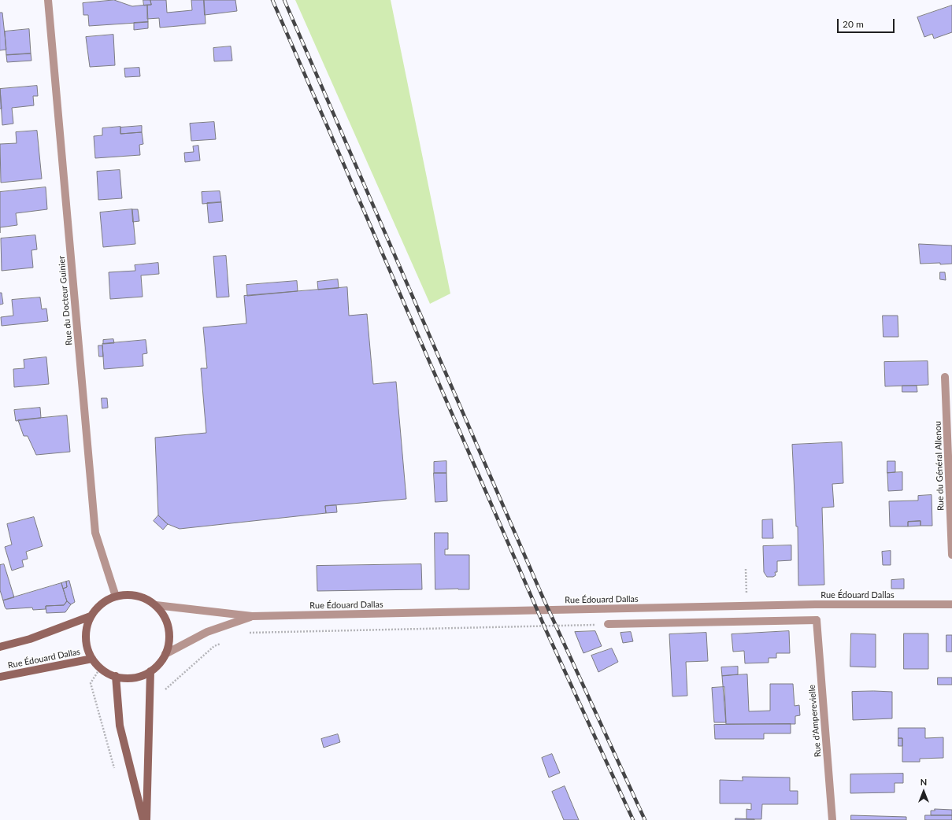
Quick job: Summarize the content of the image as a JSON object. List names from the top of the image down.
{
  "streets": {
    "main road": ["Rue Édouard Dallas"],
    "street": ["Rue du Docteur Guinier", "Rue du Général Allenou", "Rue d'Amperevielle"]
  },
  "crossings": [
    ["Rue du Docteur Guinier", "Rue Édouard Dallas"]
  ],
  "scale_bar": "20 m",
  "north": "top"
}
